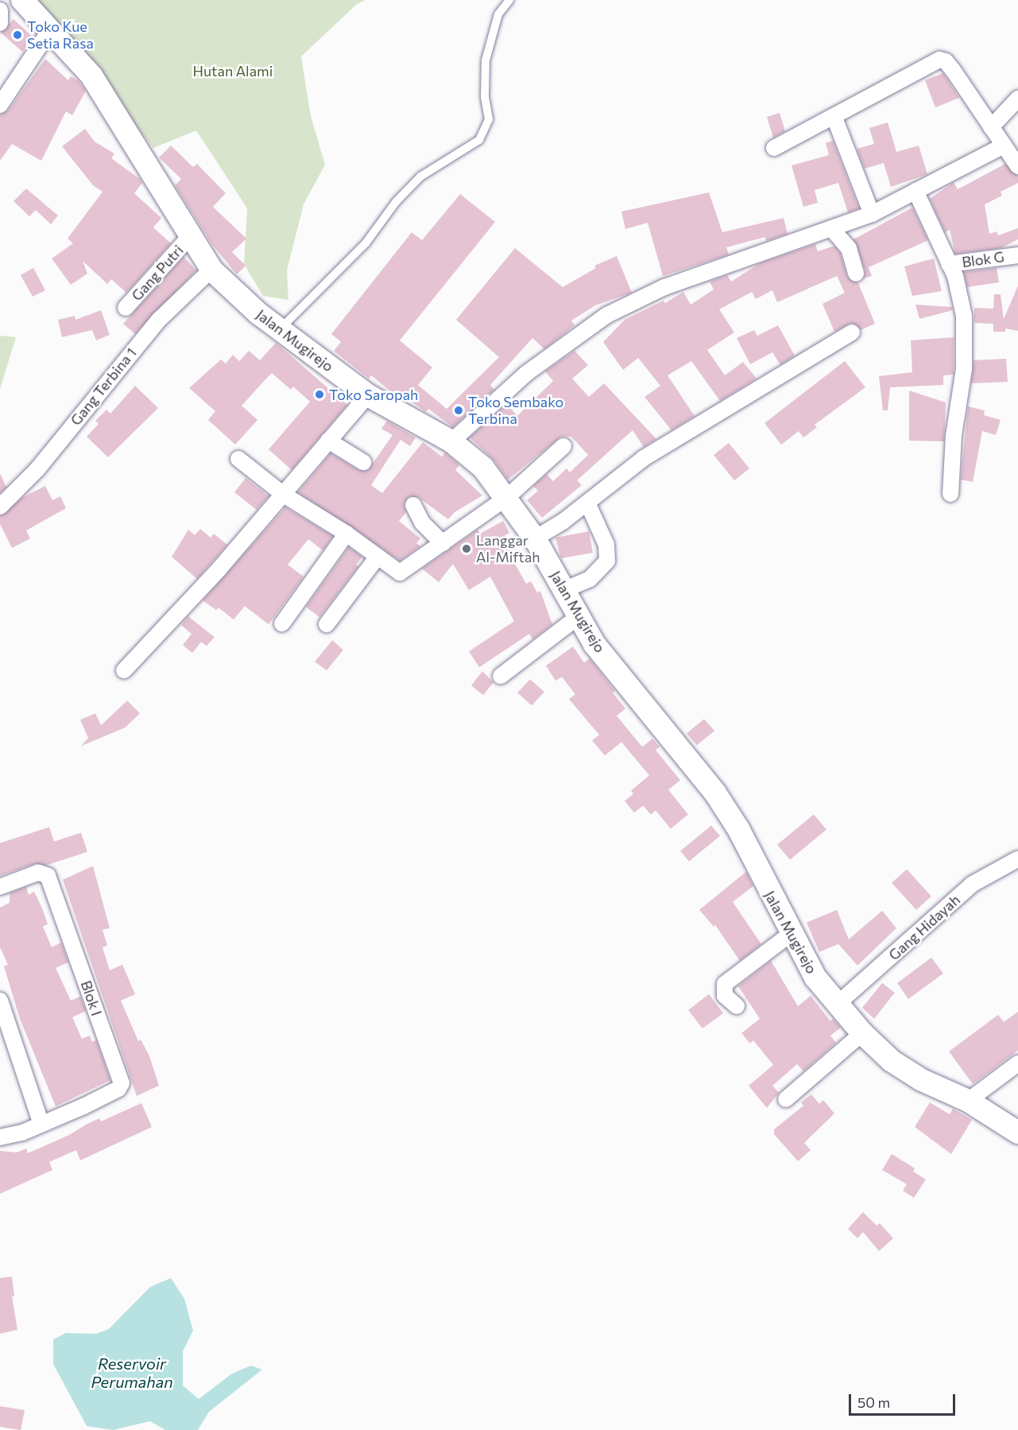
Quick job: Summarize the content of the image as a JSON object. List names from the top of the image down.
{
  "streets": {
    "street": [
      "Blok G",
      "Gang Putri",
      "Jalan Mugirejo",
      "Gang Terbina 1",
      "Gang Hidayah",
      "Blok I"
    ]
  },
  "crossings": [
    ["Gang Putri", "Jalan Mugirejo"],
    ["Jalan Mugirejo", "Gang Terbina 1"],
    ["Jalan Mugirejo", "Gang Hidayah"]
  ],
  "water": ["Reservoir Perumahan"],
  "parks": ["Hutan Alami"],
  "places": [
    "Toko Kue Setia Rasa",
    "Toko Saropah",
    "Toko Sembako Terbina",
    "Langgar Al-Miftah"
  ],
  "scale_bar": "50 m"
}
